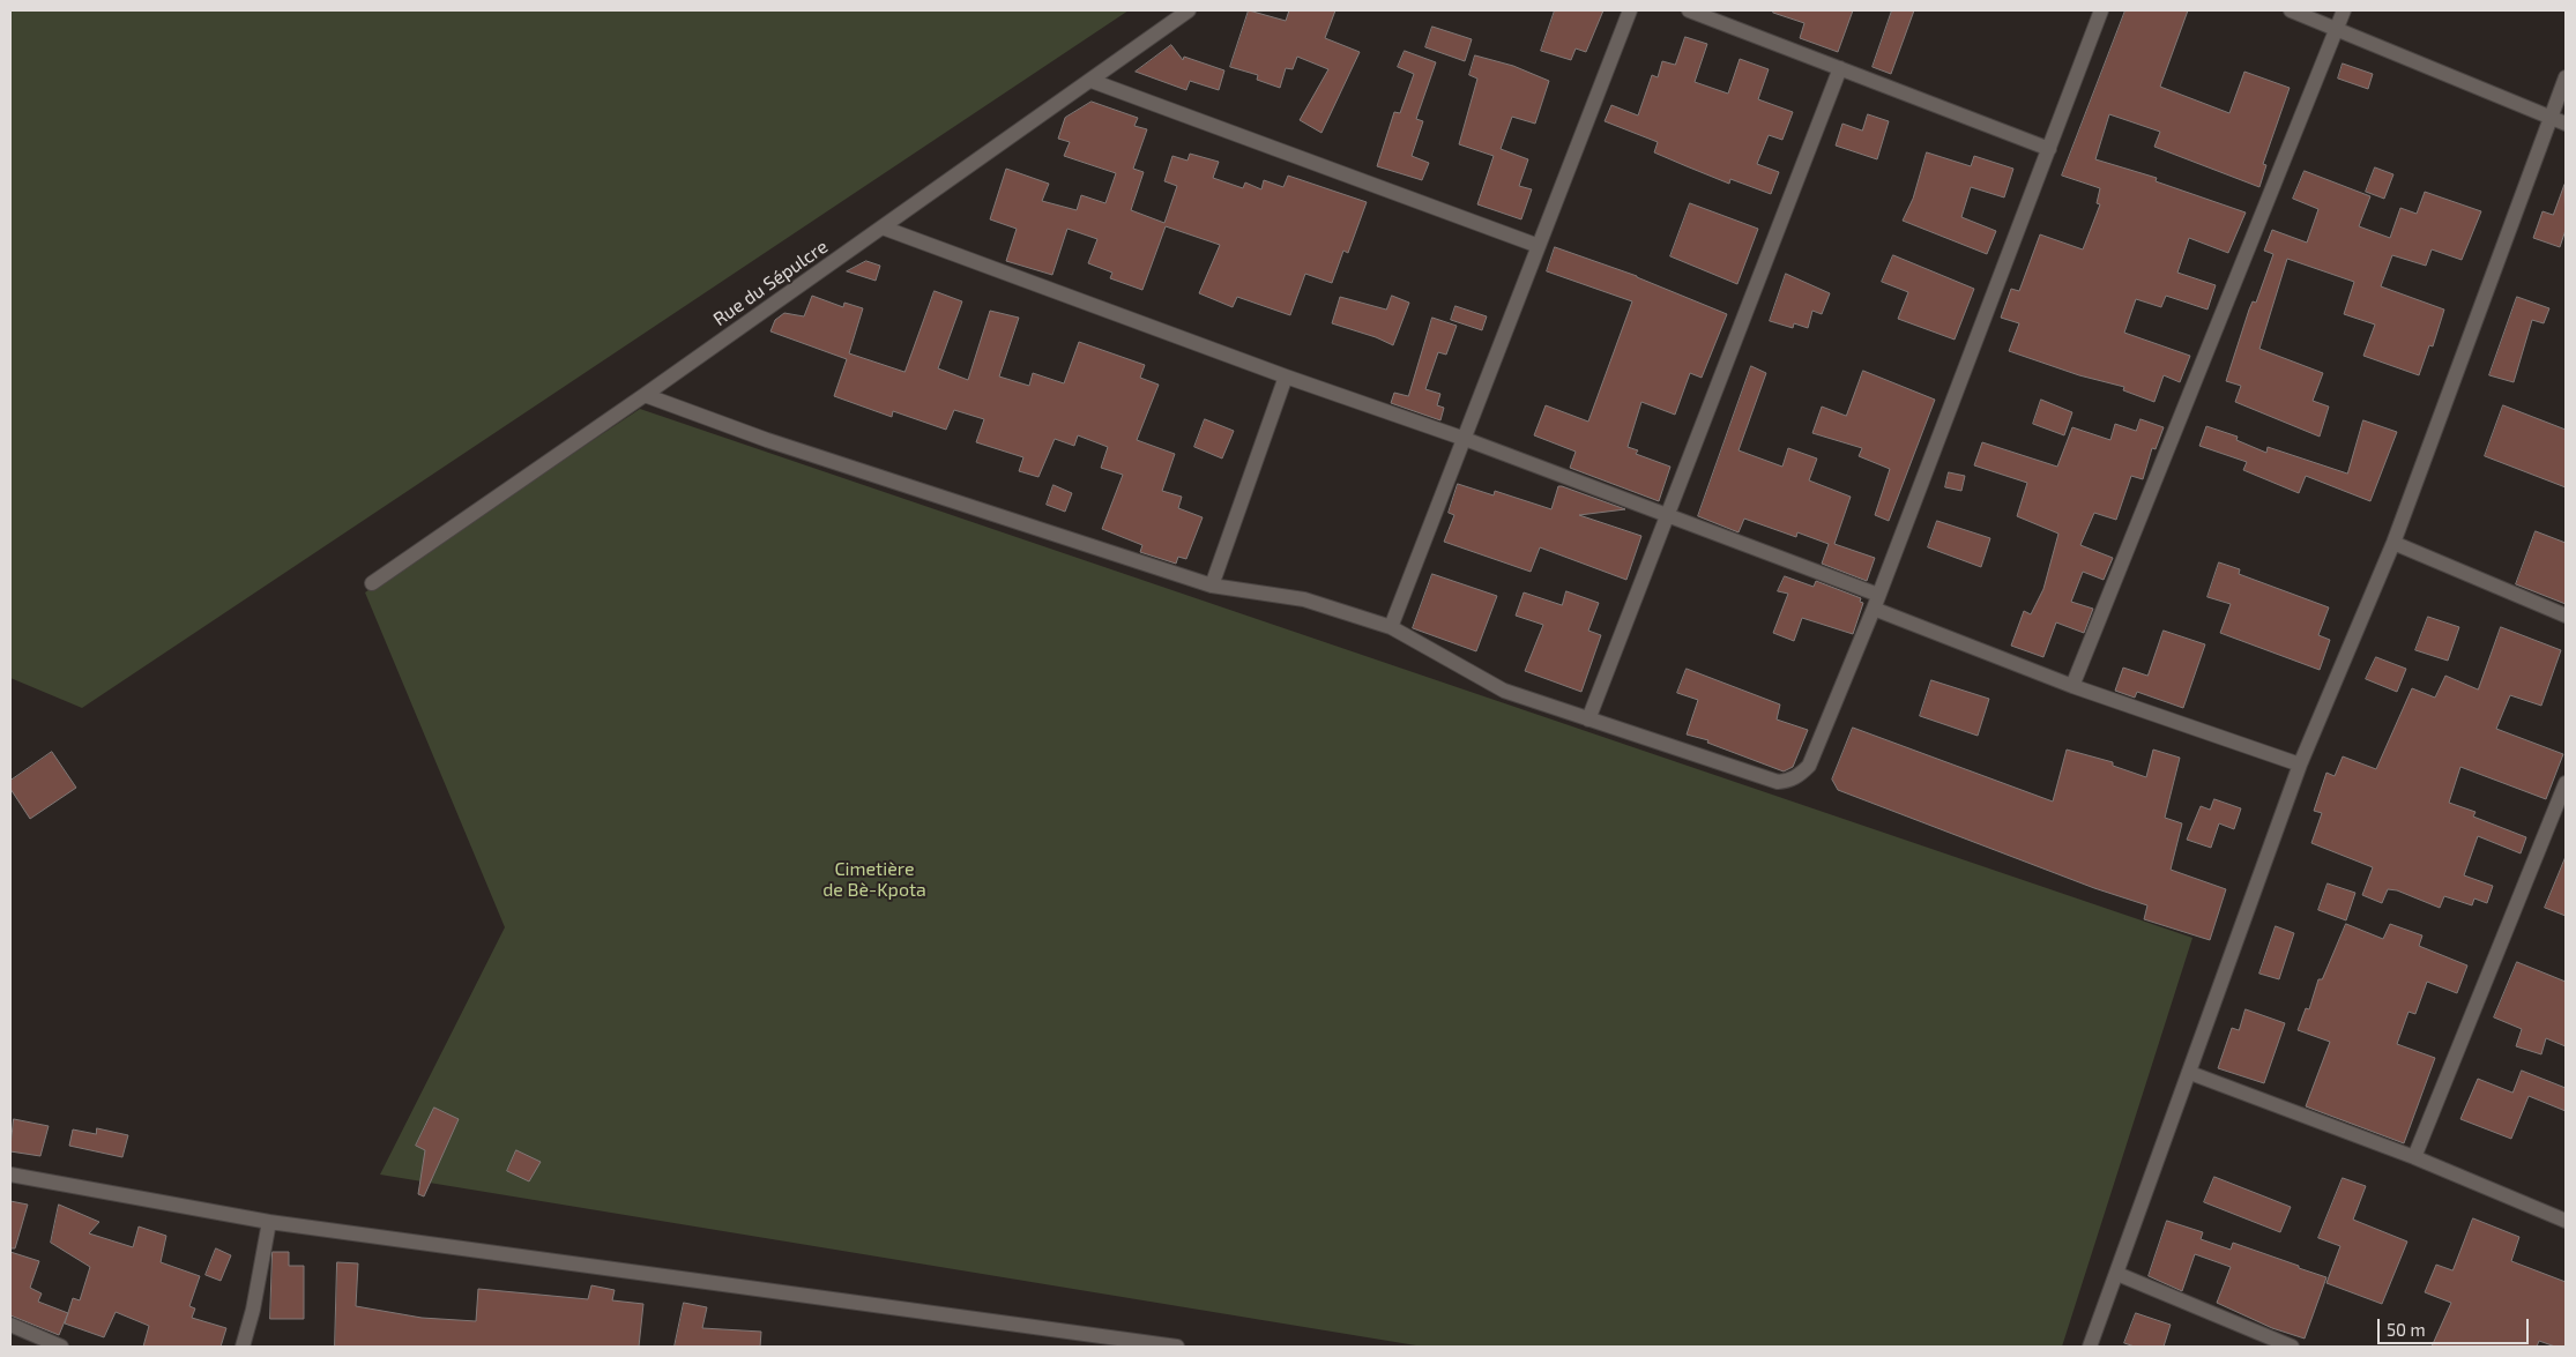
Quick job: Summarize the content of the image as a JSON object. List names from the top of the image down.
{
  "streets": {
    "street": ["Rue du Sépulcre"]
  },
  "parks": ["Cimetière de Bè-Kpota"],
  "scale_bar": "50 m"
}
